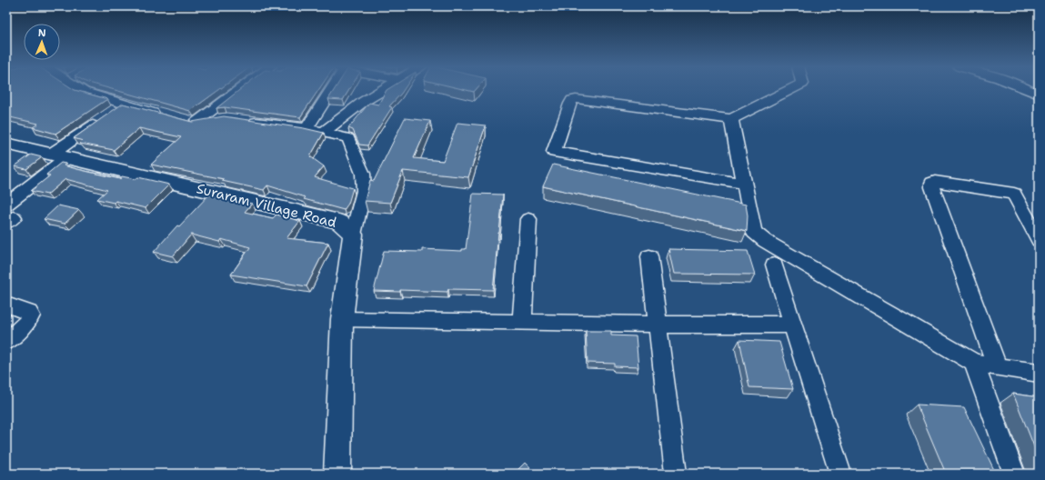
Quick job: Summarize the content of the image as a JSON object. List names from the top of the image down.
{
  "streets": {
    "main road": ["Suraram Village Road"]
  },
  "north": "top"
}
